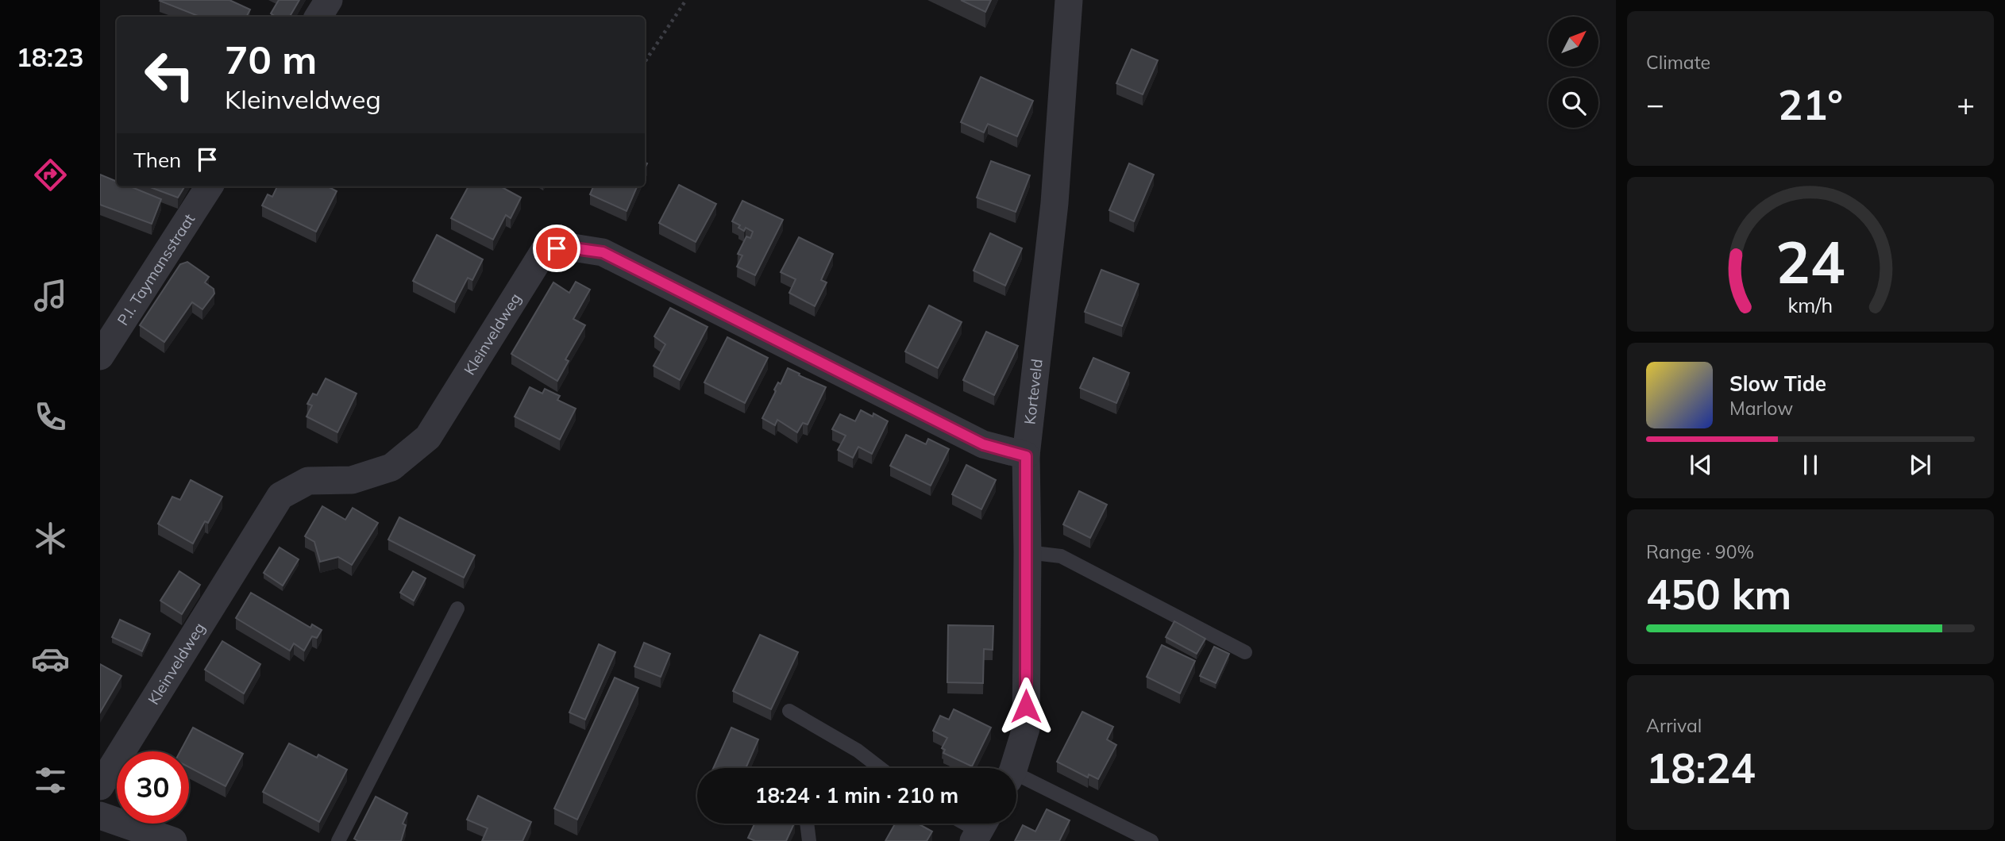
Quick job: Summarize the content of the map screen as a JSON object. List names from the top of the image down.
{
  "streets": {
    "street": ["P.I. Taymansstraat", "Kleinveldweg", "Korteveld"]
  },
  "crossings": [
    ["Kleinveldweg", "Korteveld"]
  ],
  "north": "top right",
  "page": {
    "tabs": "18:23",
    "tile": [
      "Climate",
      ["Range · 90%", "450 km"],
      ["Arrival", "18:24"]
    ],
    "turn": ["70 m", "Kleinveldweg"],
    "heat": ["−", "21°", "+"],
    "then": "Then",
    "song": ["Slow Tide", "Marlow"],
    "limit": "30",
    "trip": "18:24 · 1 min · 210 m",
    "gauge": ["24", "km/h"]
  }
}
